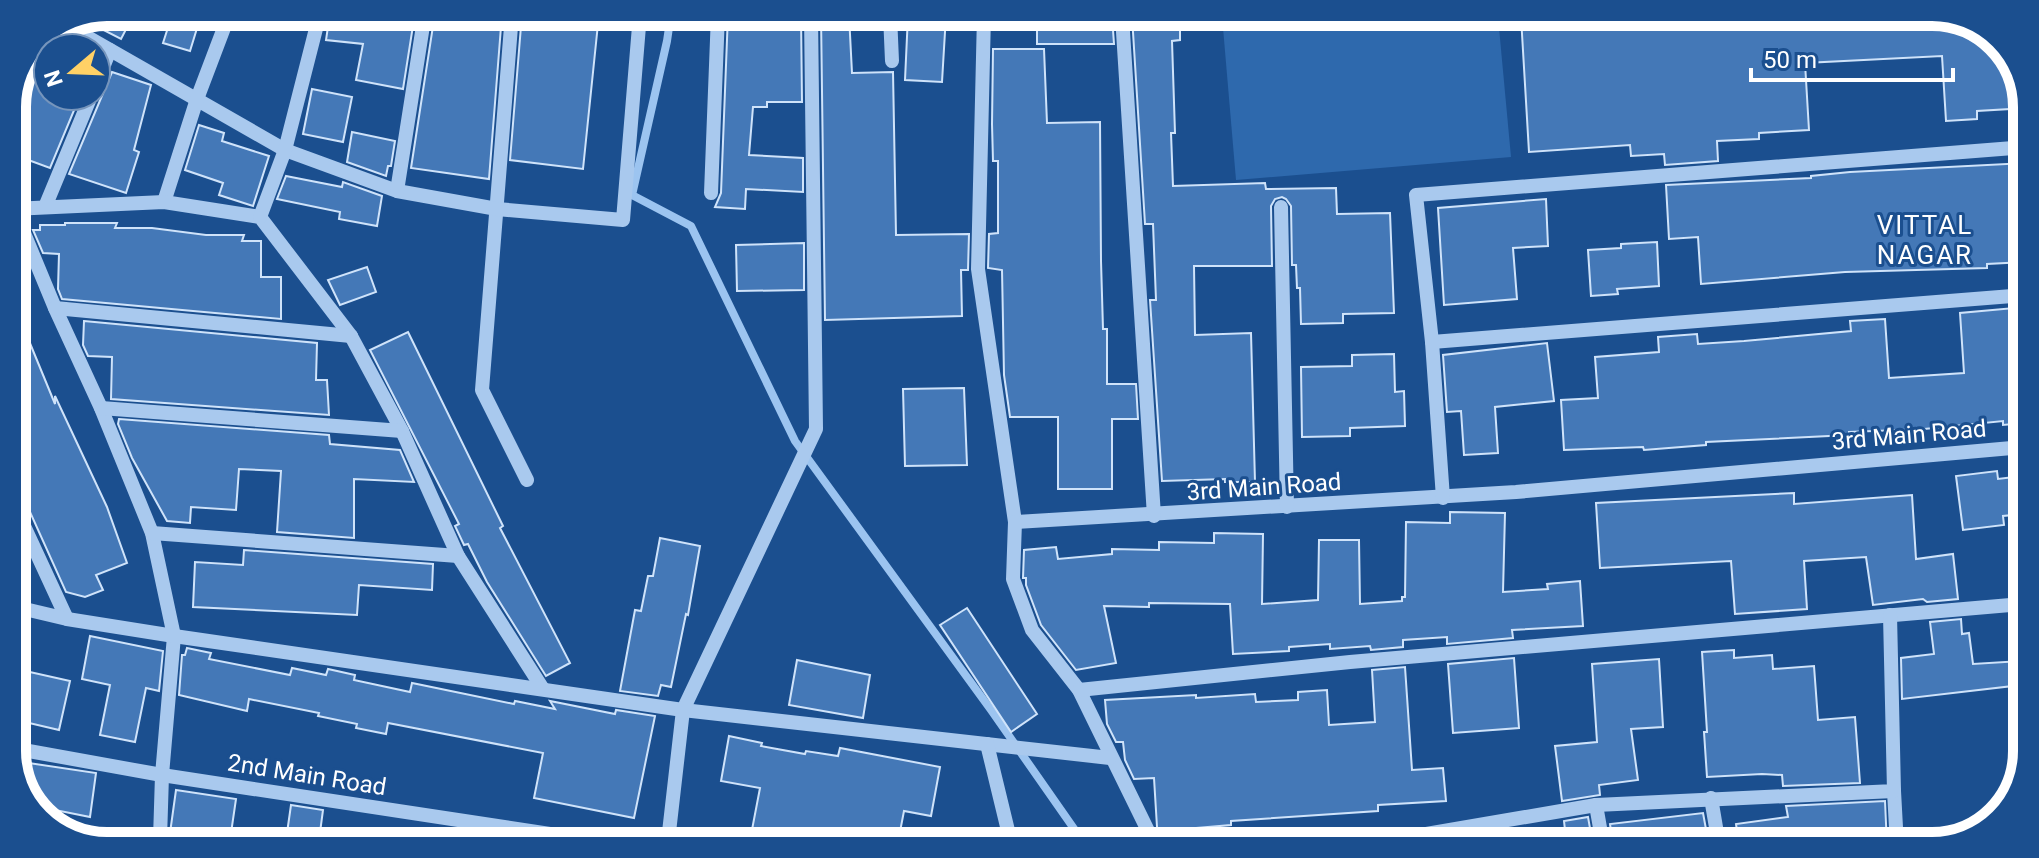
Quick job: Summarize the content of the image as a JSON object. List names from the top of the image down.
{
  "streets": {
    "street": ["3rd Main Road", "2nd Main Road"]
  },
  "districts": ["VITTAL NAGAR"],
  "scale_bar": "50 m",
  "north": "left"
}
